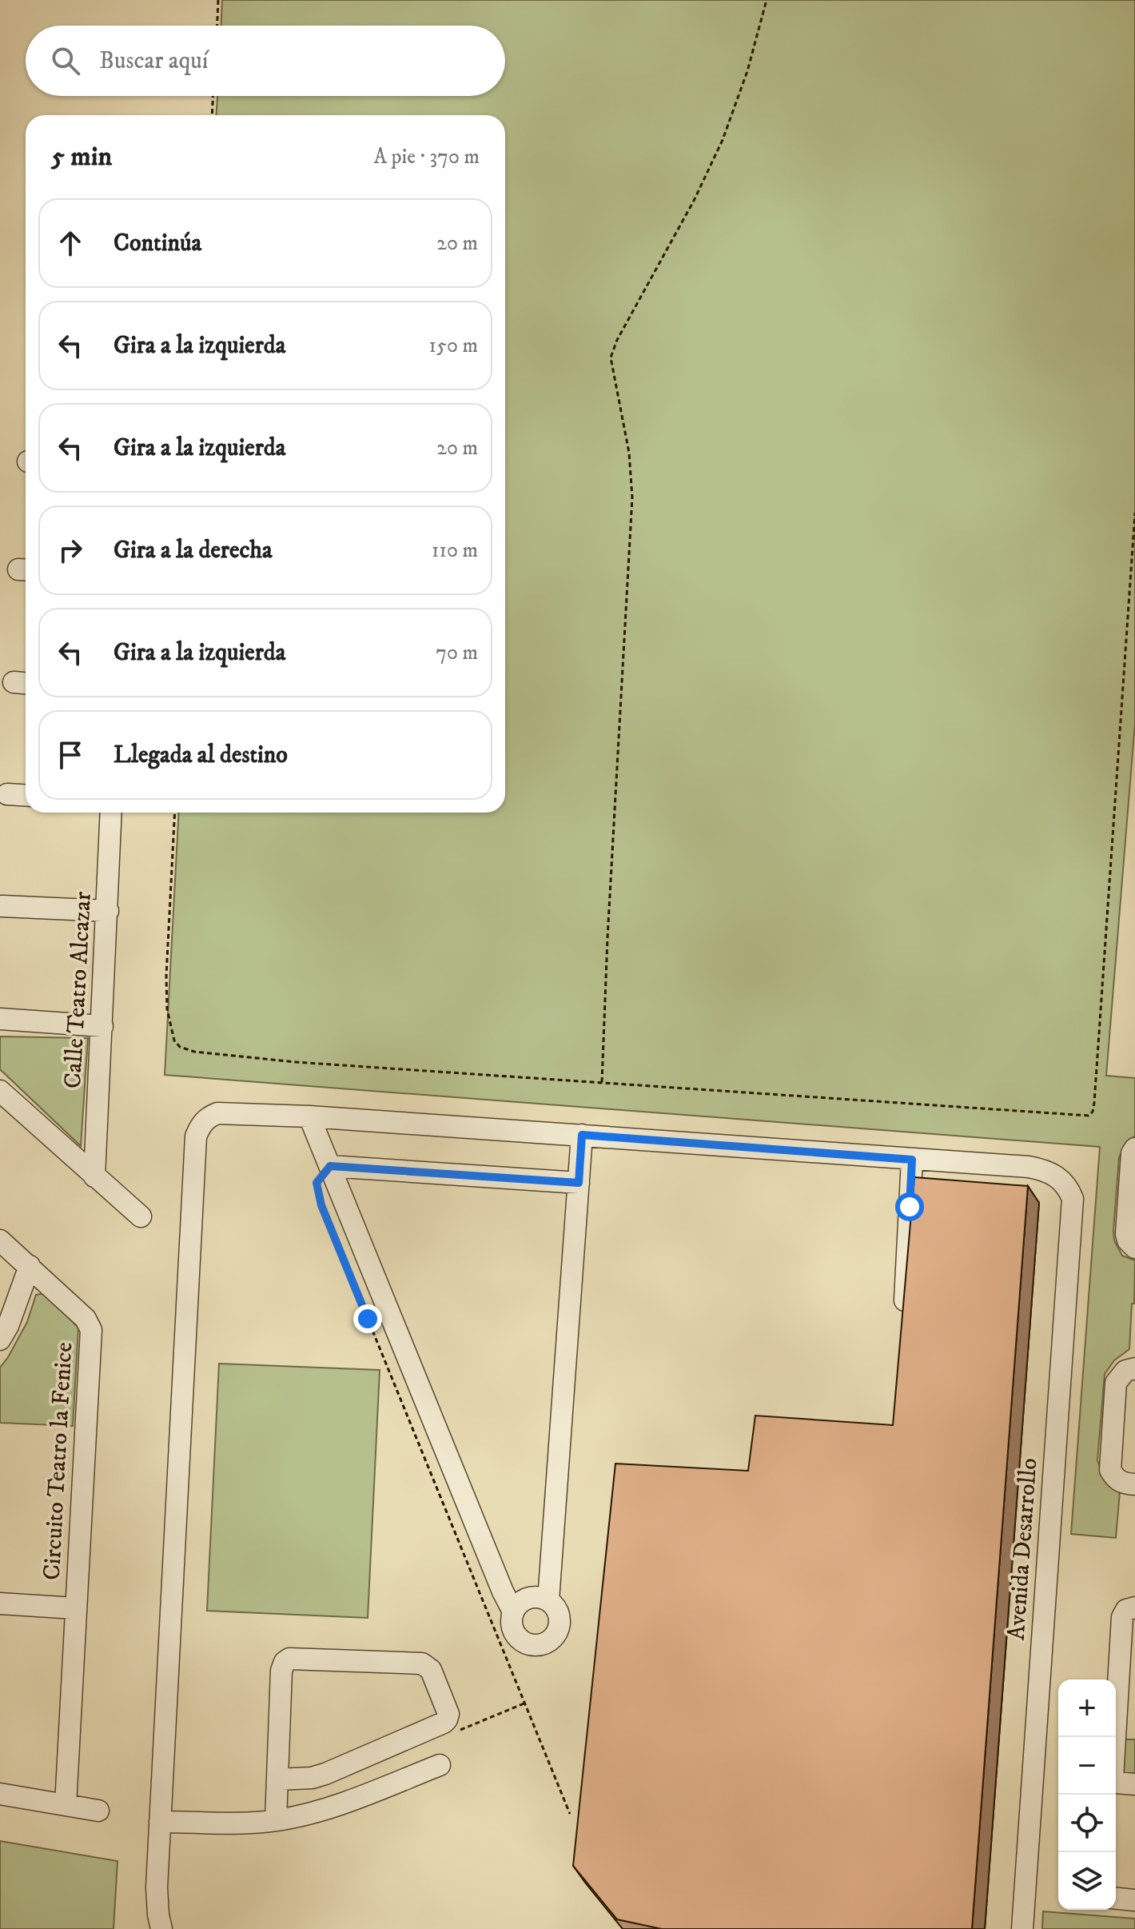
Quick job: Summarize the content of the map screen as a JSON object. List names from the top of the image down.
{
  "streets": {
    "street": ["Calle Teatro Alcazar", "Circuito Teatro la Fenice", "Avenida Desarrollo"]
  },
  "page": {
    "search": "Buscar aquí",
    "heading": ["5 min", "A pie · 370 m"],
    "list": [
      ["Continúa", "20 m"],
      ["Gira a la izquierda", "150 m"],
      ["Gira a la izquierda", "20 m"],
      ["Gira a la derecha", "110 m"],
      ["Gira a la izquierda", "70 m"],
      "Llegada al destino"
    ],
    "map_buttons": ["+", "−"]
  }
}
